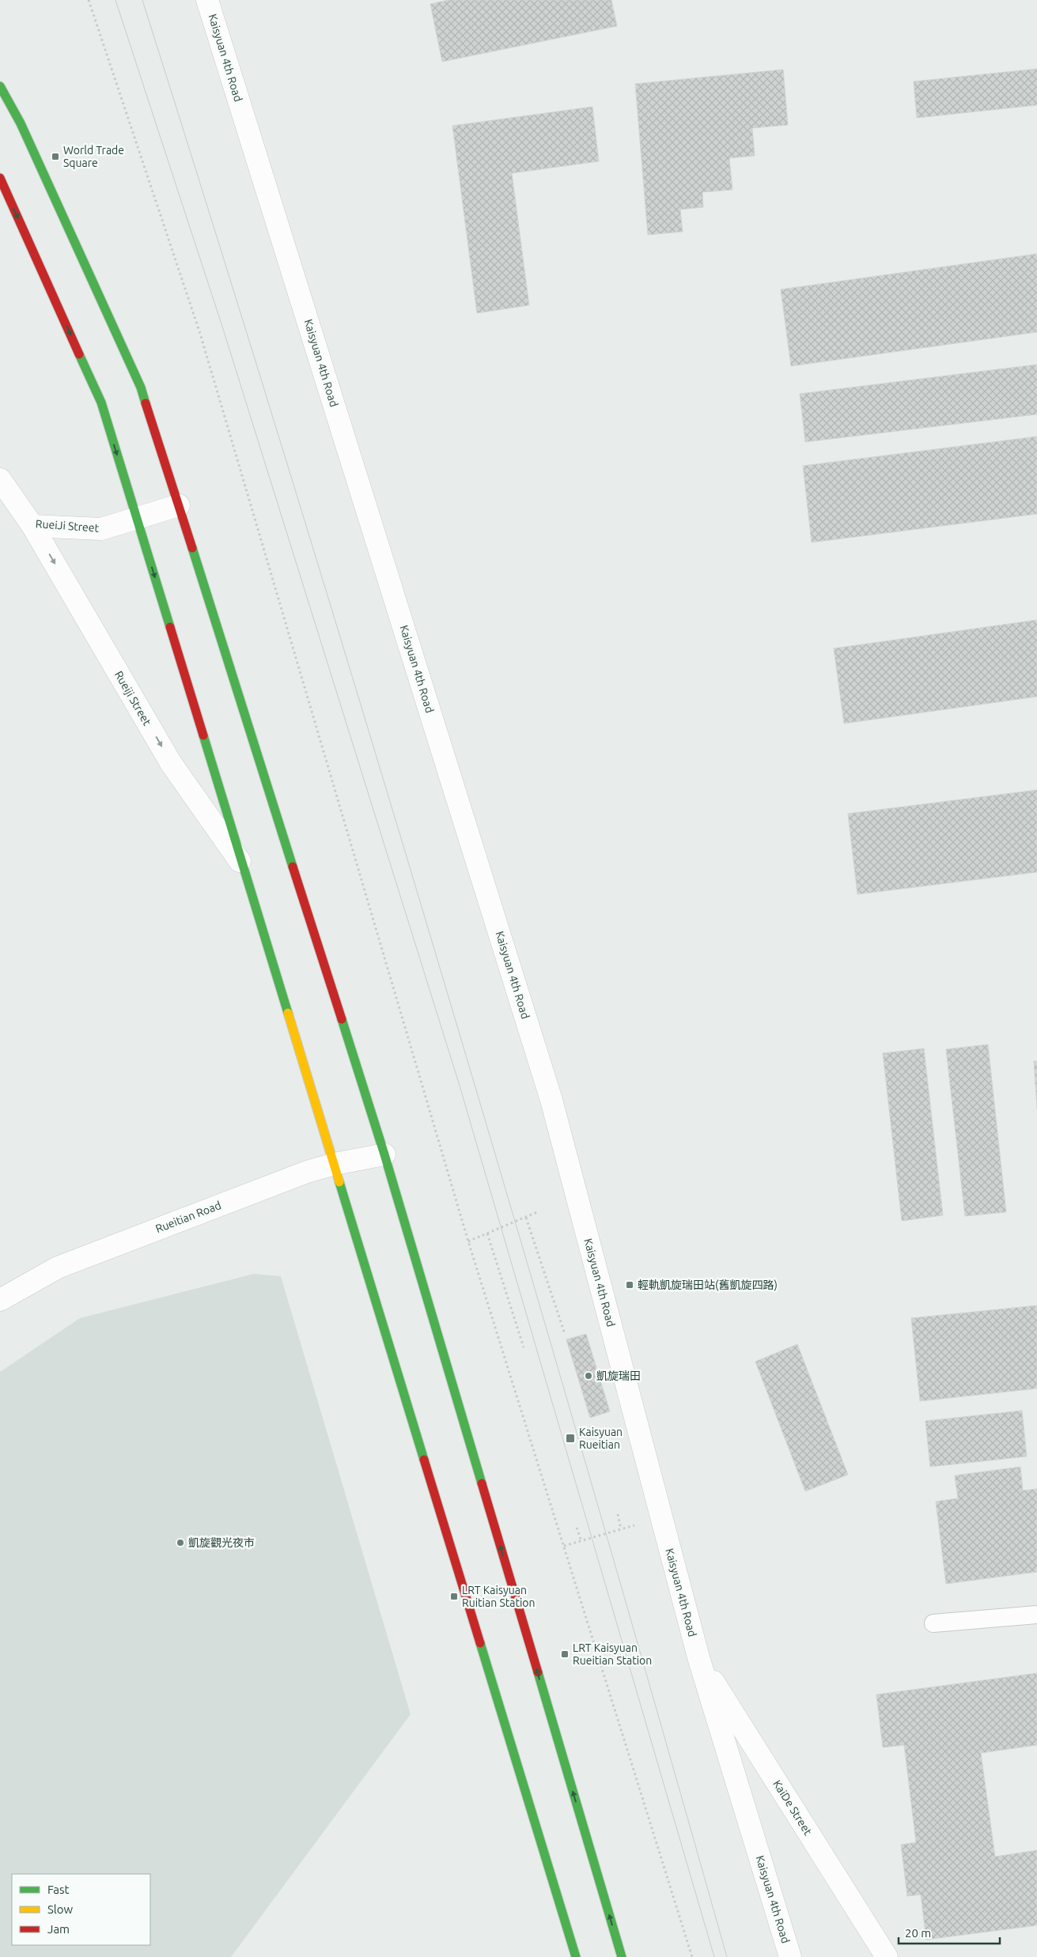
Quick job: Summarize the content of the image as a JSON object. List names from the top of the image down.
{
  "streets": {
    "street": [
      "Kaisyuan 4th Road",
      "RueiJi Street",
      "Rueiji Street",
      "Rueitian Road",
      "KaiDe Street"
    ]
  },
  "crossings": [
    ["Kaisyuan 4th Road", "KaiDe Street"],
    ["RueiJi Street", "Rueiji Street"]
  ],
  "places": {
    "transit": [
      "World Trade Square",
      "輕軌凱旋瑞田站(舊凱旋四路)",
      "Kaisyuan Rueitian",
      "LRT Kaisyuan Ruitian Station",
      "LRT Kaisyuan Rueitian Station"
    ],
    "other": ["凱旋瑞田", "凱旋觀光夜市"]
  },
  "legend": ["Fast", "Slow", "Jam"],
  "scale_bar": "20 m"
}
